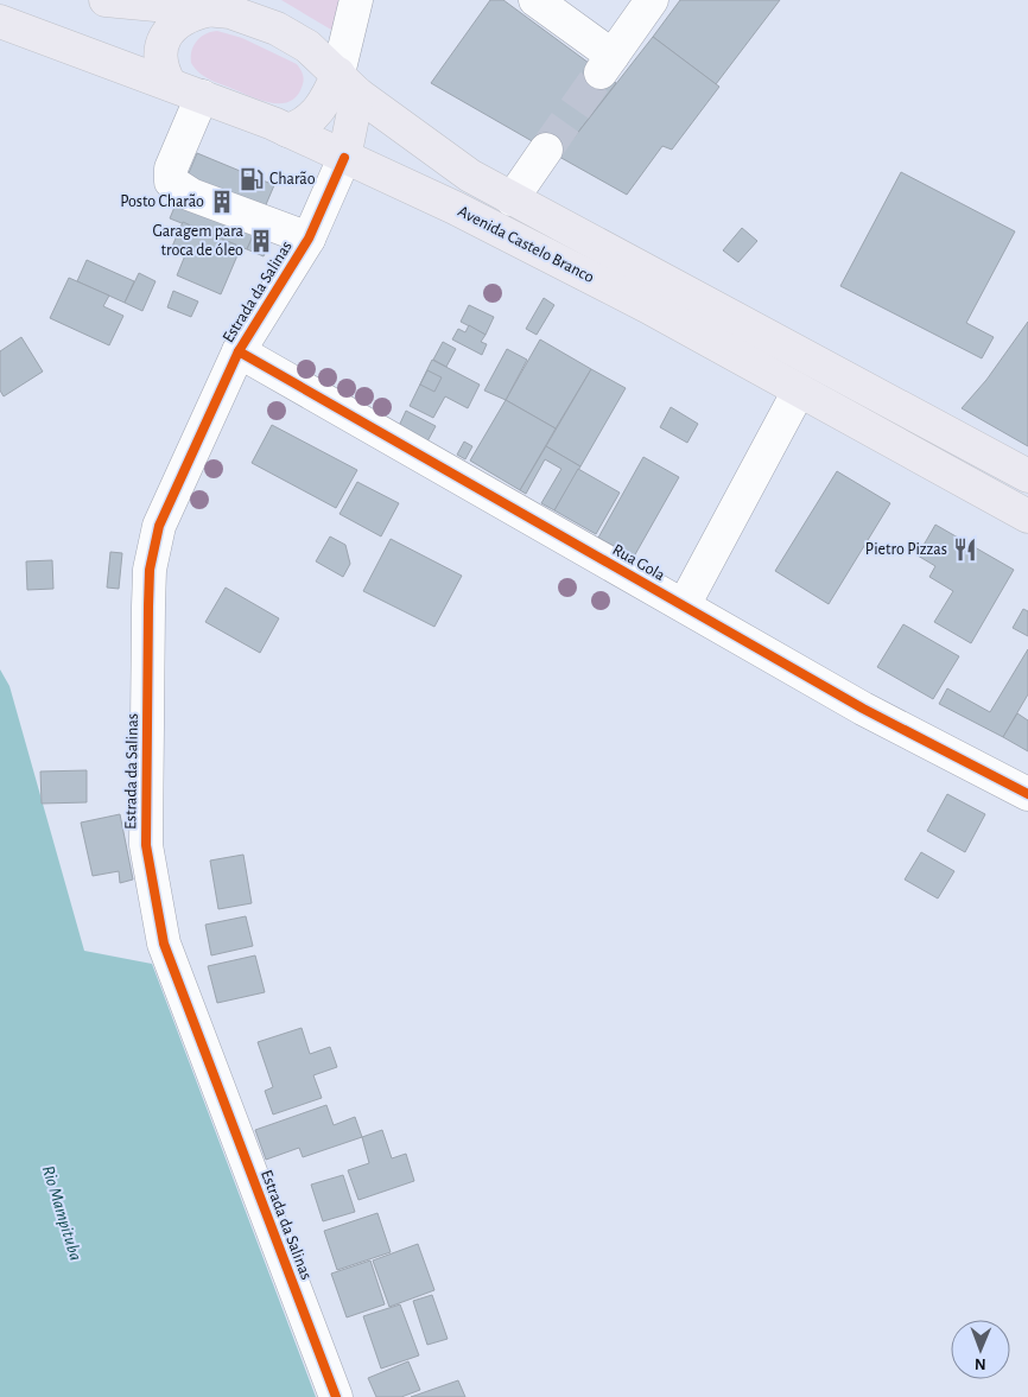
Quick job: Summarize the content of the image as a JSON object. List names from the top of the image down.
{
  "streets": {
    "main road": ["Avenida Castelo Branco"],
    "street": ["Estrada da Salinas", "Rua Gola"]
  },
  "crossings": [
    ["Avenida Castelo Branco", "Estrada da Salinas"],
    ["Estrada da Salinas", "Rua Gola"]
  ],
  "water": ["Rio Mampituba"],
  "places": {
    "fuel station": ["Charão"],
    "building": ["Posto Charão", "Garagem para troca de óleo"],
    "restaurant": ["Pietro Pizzas"]
  },
  "north": "bottom"
}
